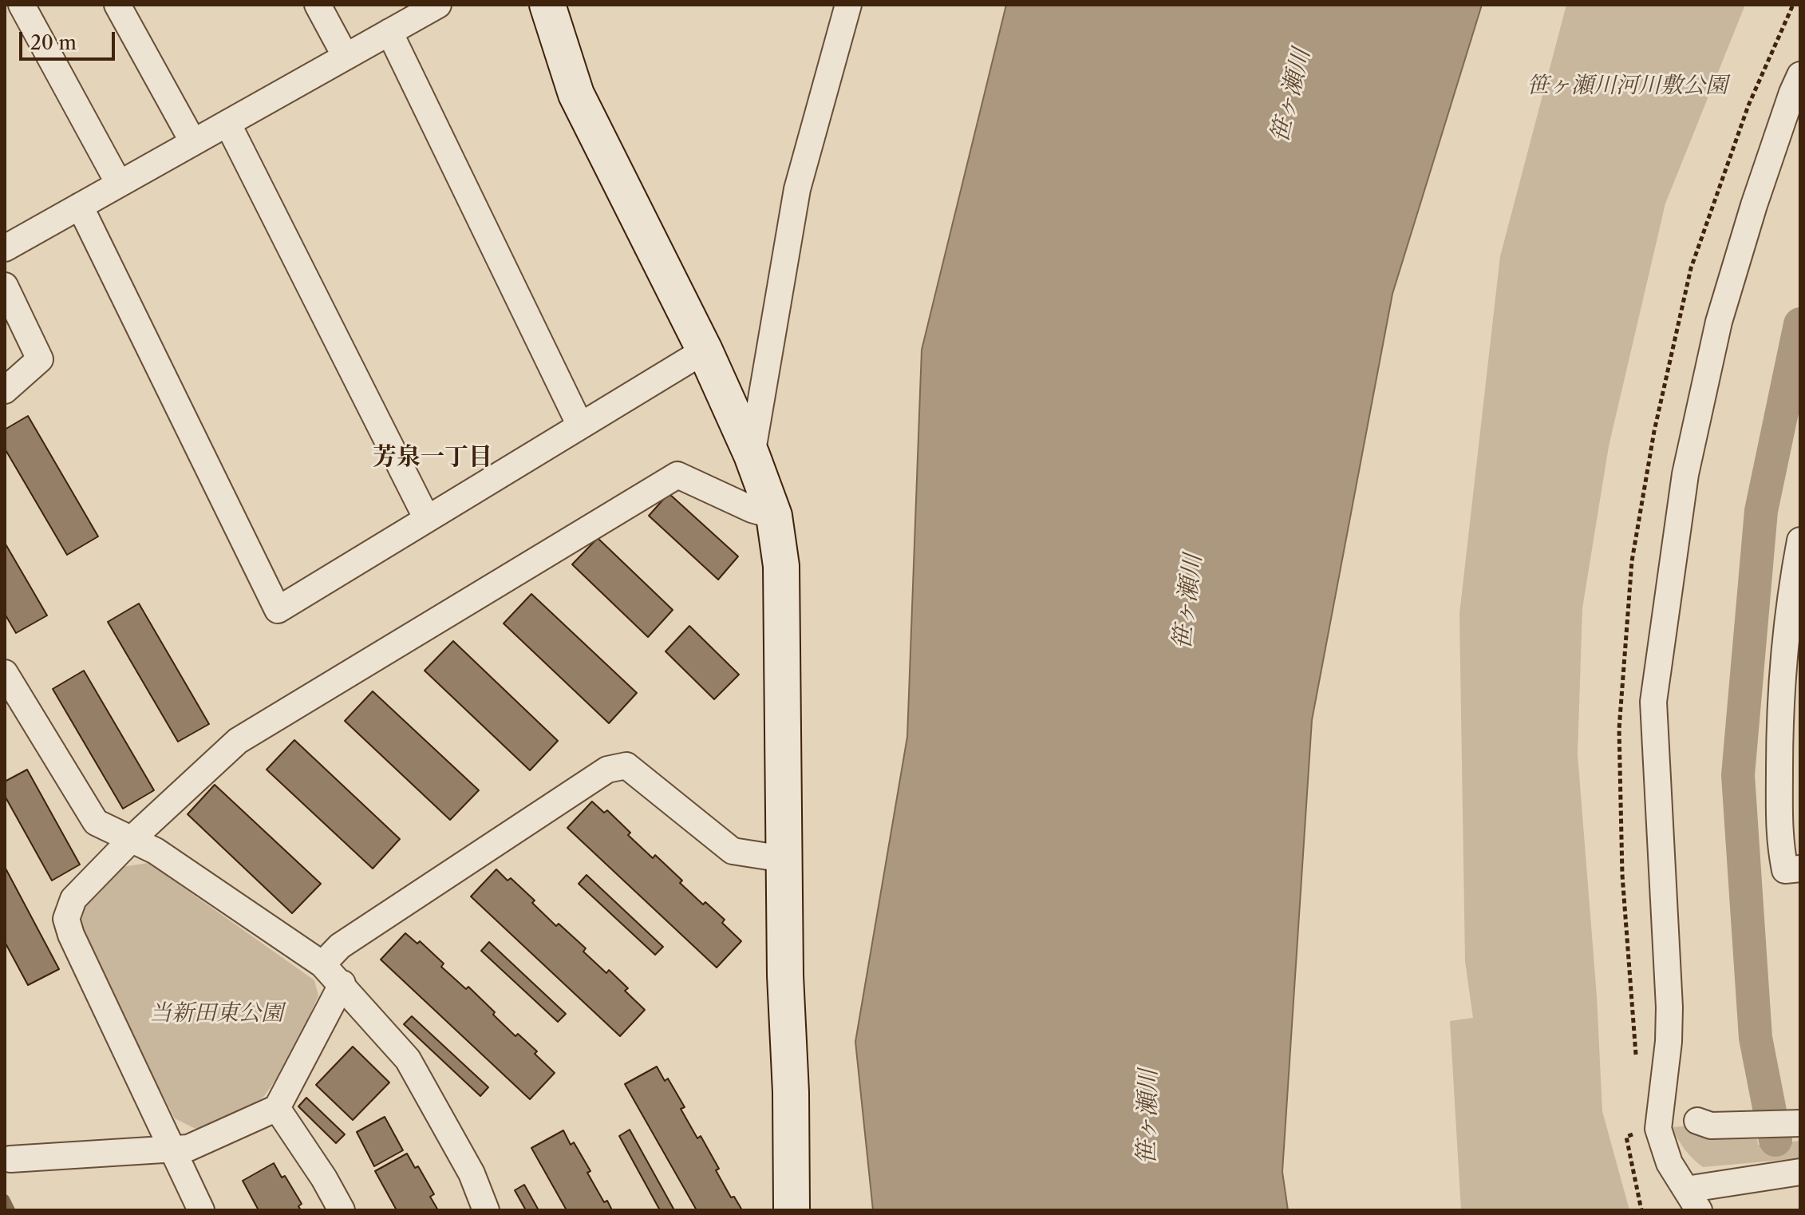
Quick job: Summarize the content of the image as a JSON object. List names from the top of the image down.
{
  "districts": ["芳泉一丁目"],
  "water": ["笹ヶ瀬川"],
  "parks": ["笹ヶ瀬川河川敷公園", "当新田東公園"],
  "scale_bar": "20 m"
}
